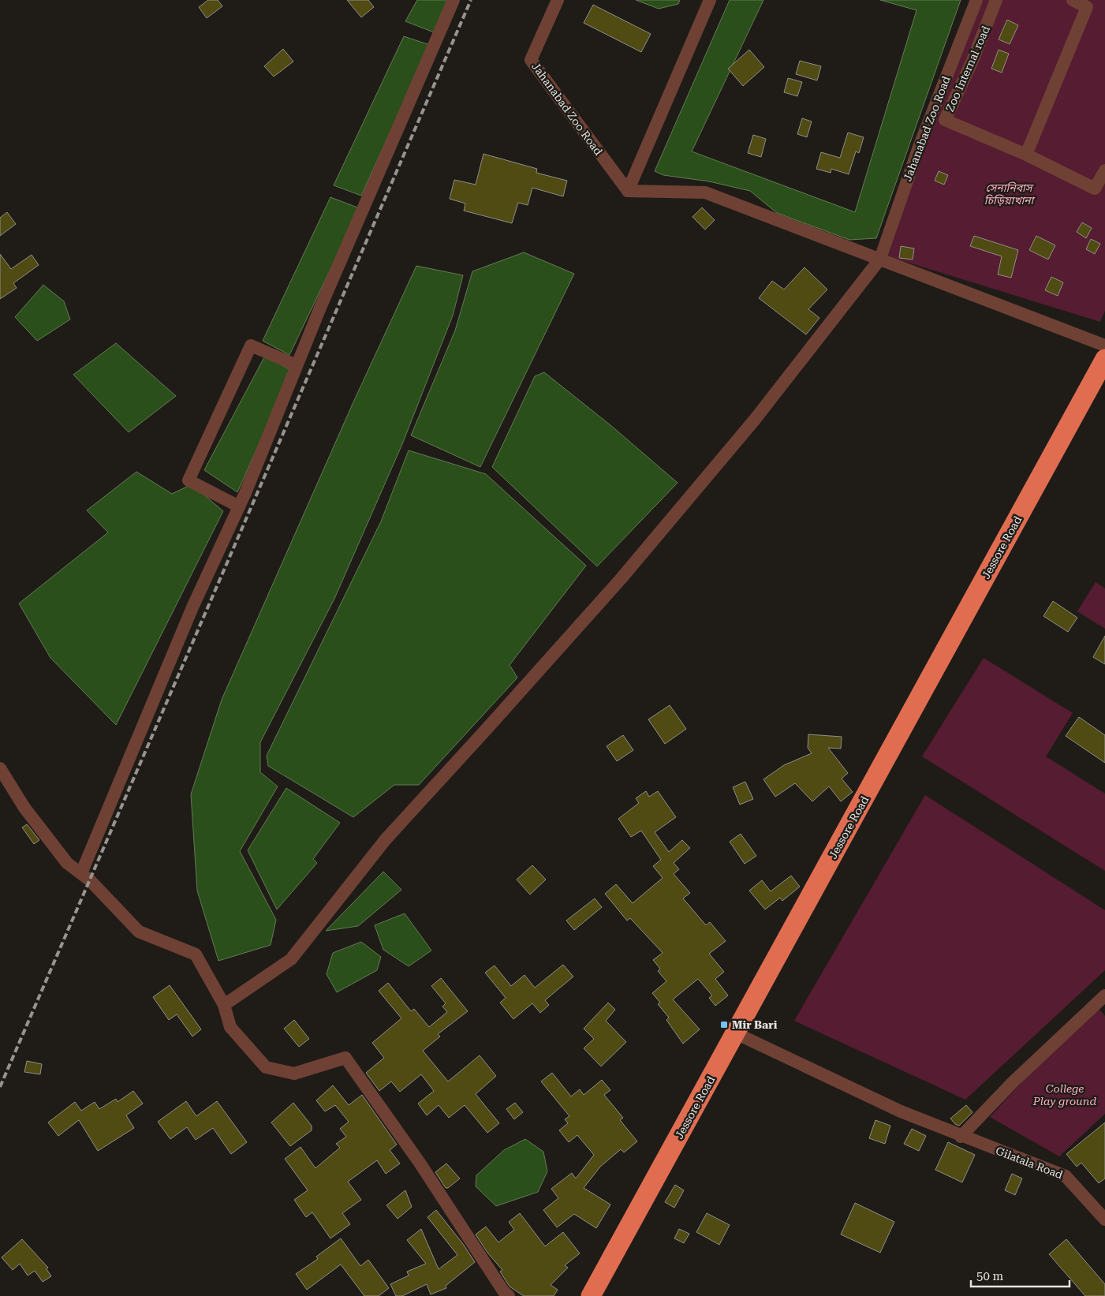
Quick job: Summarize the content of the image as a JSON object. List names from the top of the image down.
{
  "streets": {
    "highway": ["Jessore Road"],
    "street": ["Zoo Internal road", "Jahanabad Zoo Road", "Gilatala Road"]
  },
  "crossings": [
    ["Jessore Road", "Gilatala Road"]
  ],
  "parks": ["সেনানিবাস চিড়িয়াখানা", "College Play ground"],
  "places": {
    "transit": ["Mir Bari"]
  },
  "scale_bar": "50 m"
}
